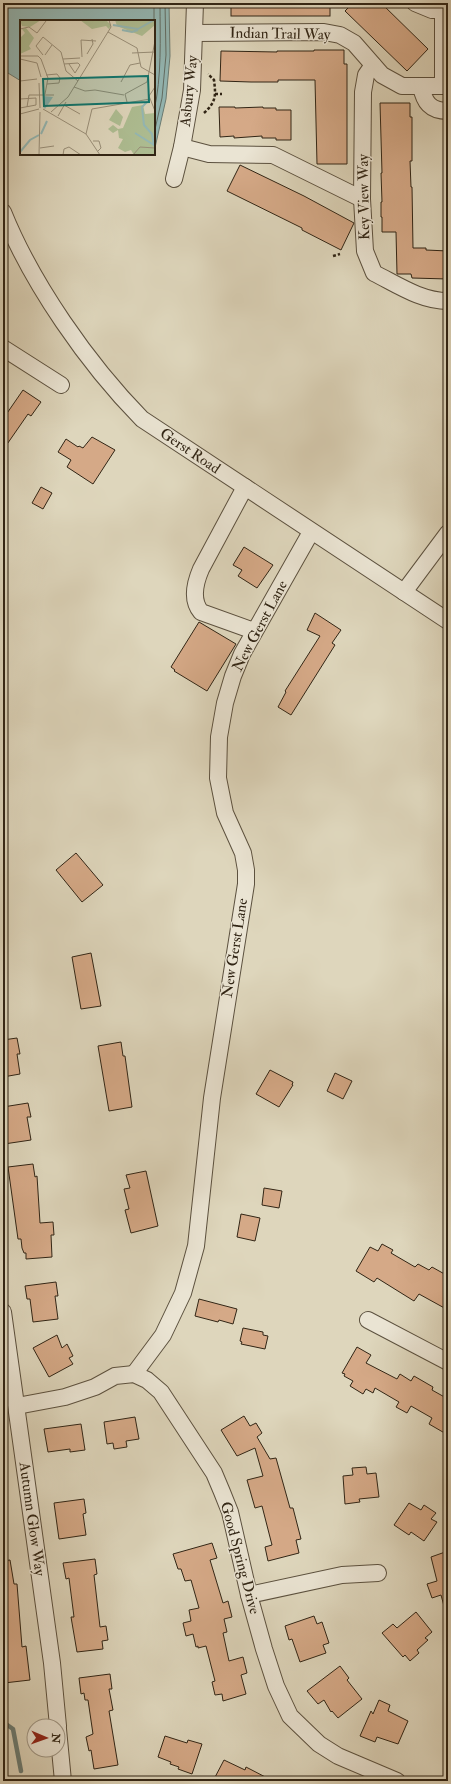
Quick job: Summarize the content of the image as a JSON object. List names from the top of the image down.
{
  "streets": {
    "street": [
      "Indian Trail Way",
      "Asbury Way",
      "Key View Way",
      "Gerst Road",
      "New Gerst Lane",
      "Autumn Glow Way",
      "Good Spring Drive"
    ]
  },
  "crossings": [
    ["Indian Trail Way", "Asbury Way"],
    ["Indian Trail Way", "Key View Way"],
    ["Gerst Road", "New Gerst Lane"],
    ["New Gerst Lane", "Good Spring Drive"]
  ],
  "north": "right"
}
